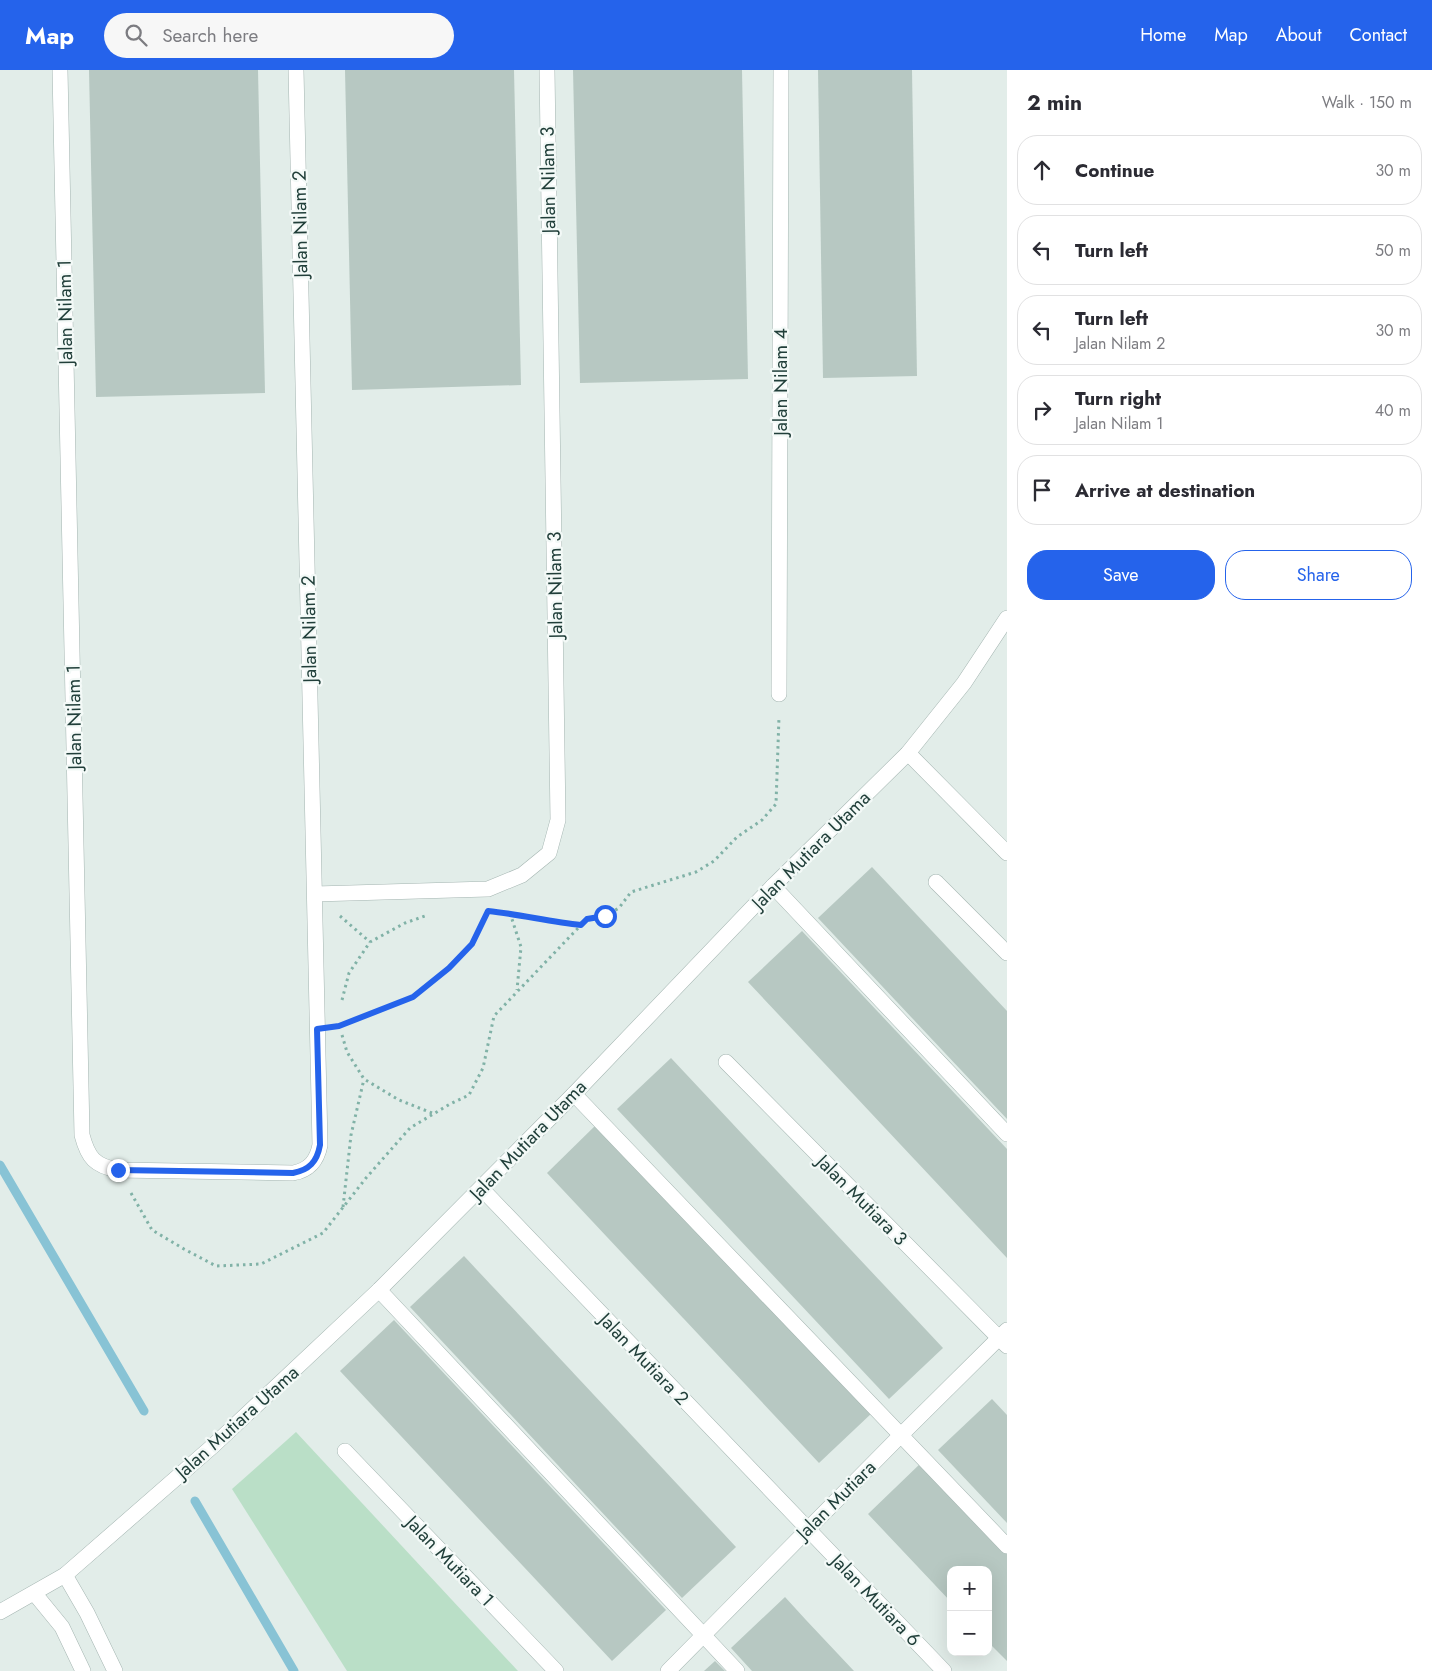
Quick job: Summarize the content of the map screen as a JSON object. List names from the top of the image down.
{
  "streets": {
    "street": [
      "Jalan Nilam 3",
      "Jalan Nilam 2",
      "Jalan Nilam 1",
      "Jalan Nilam 4",
      "Jalan Mutiara Utama",
      "Jalan Mutiara 3",
      "Jalan Mutiara 2",
      "Jalan Mutiara",
      "Jalan Mutiara 1",
      "Jalan Mutiara 6"
    ]
  },
  "crossings": [
    ["Jalan Nilam 3", "Jalan Nilam 2"],
    ["Jalan Nilam 2", "Jalan Nilam 1"],
    ["Jalan Mutiara Utama", "Jalan Mutiara 2"],
    ["Jalan Mutiara 3", "Jalan Mutiara"],
    ["Jalan Mutiara 2", "Jalan Mutiara"],
    ["Jalan Mutiara 2", "Jalan Mutiara 6"],
    ["Jalan Mutiara", "Jalan Mutiara 6"]
  ],
  "page": {
    "header": "Map",
    "search": "Search here",
    "nav": [
      "Home",
      "Map",
      "About",
      "Contact"
    ],
    "heading": ["2 min", "Walk · 150 m"],
    "list": [
      ["Continue", "30 m"],
      ["Turn left", "50 m"],
      ["Turn left", "Jalan Nilam 2", "30 m"],
      ["Turn right", "Jalan Nilam 1", "40 m"],
      "Arrive at destination"
    ],
    "buttons": ["Save", "Share"],
    "map_buttons": ["+", "−"]
  }
}
